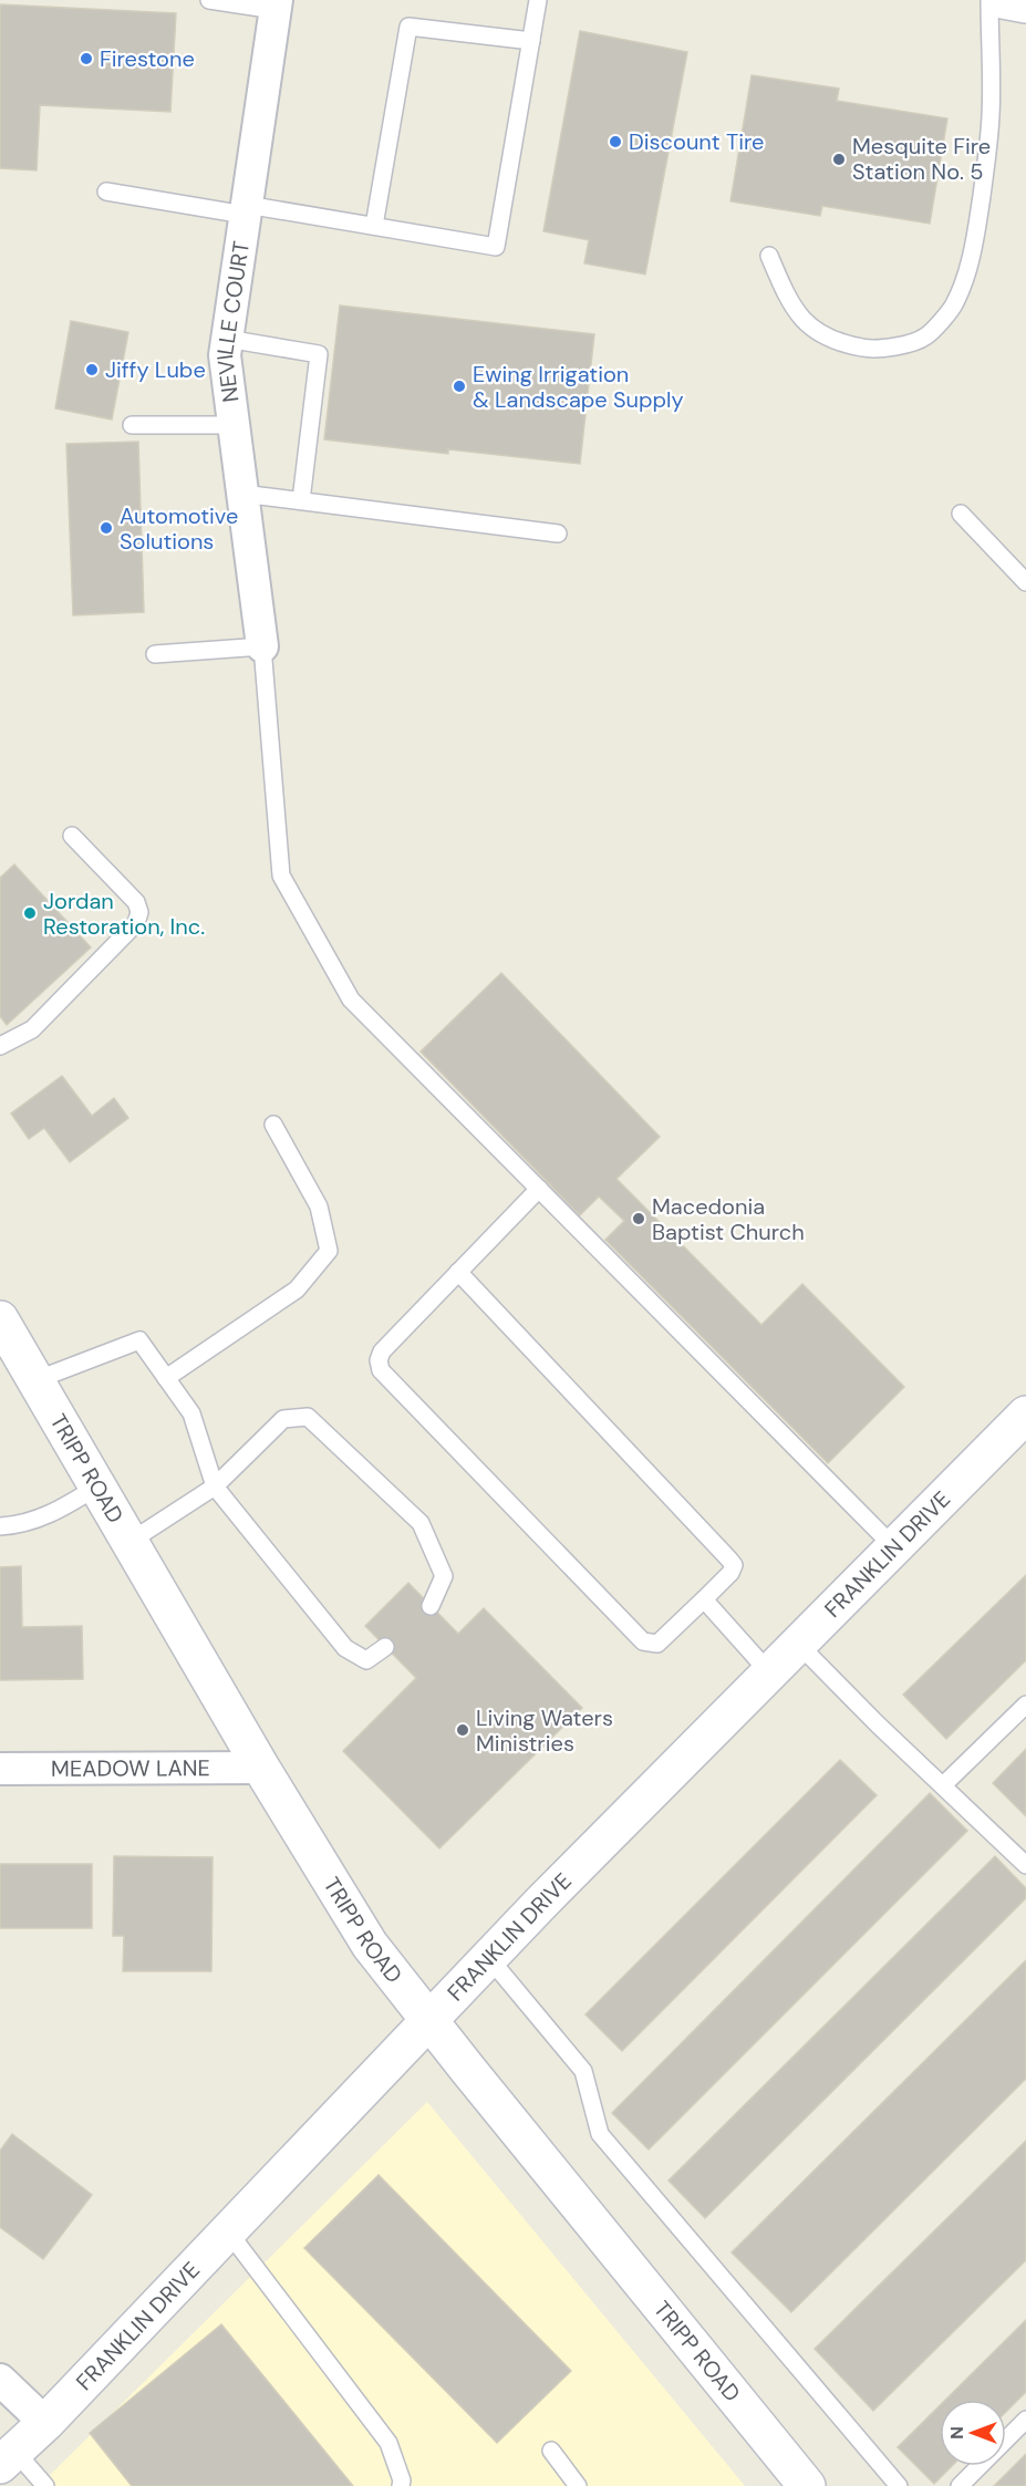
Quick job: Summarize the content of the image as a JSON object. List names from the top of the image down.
{
  "streets": {
    "street": [
      "NEVILLE COURT",
      "TRIPP ROAD",
      "FRANKLIN DRIVE",
      "MEADOW LANE"
    ]
  },
  "crossings": [
    ["TRIPP ROAD", "FRANKLIN DRIVE"],
    ["TRIPP ROAD", "MEADOW LANE"]
  ],
  "places": [
    "Firestone",
    "Discount Tire",
    "Mesquite Fire Station No. 5",
    "Jiffy Lube",
    "Ewing Irrigation & Landscape Supply",
    "Automotive Solutions",
    "Jordan Restoration, Inc.",
    "Macedonia Baptist Church",
    "Living Waters Ministries"
  ],
  "north": "left"
}
